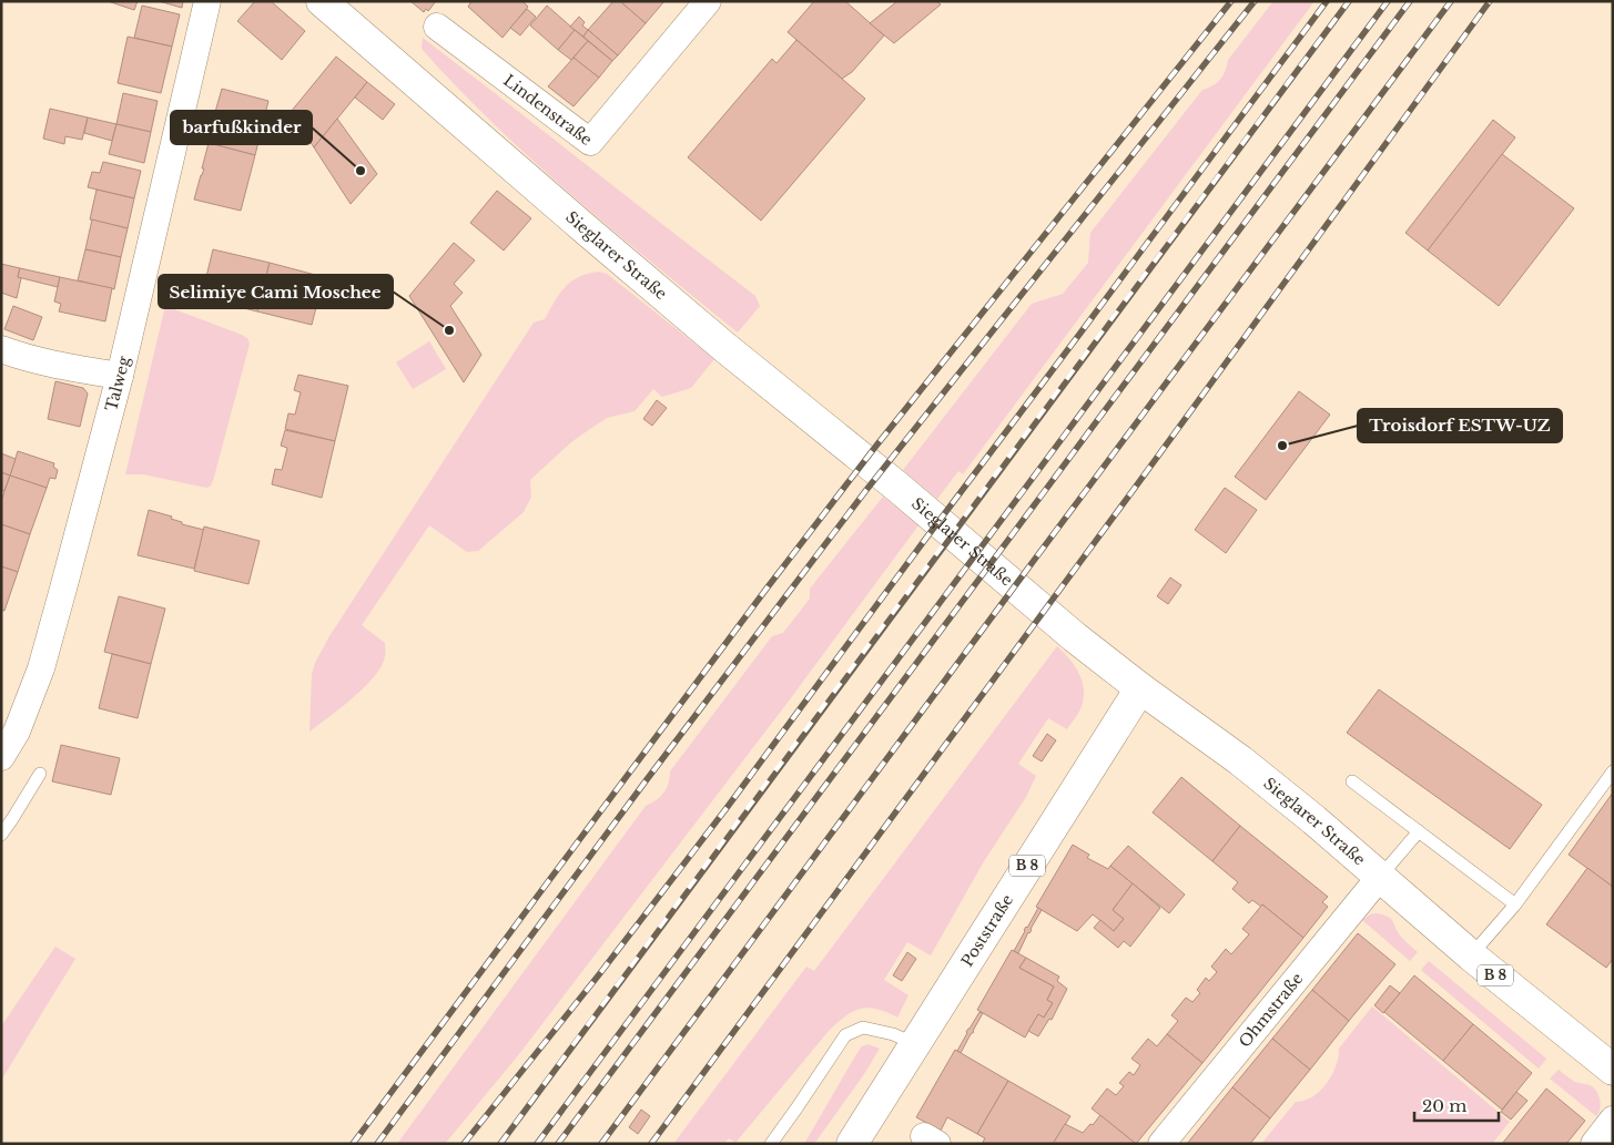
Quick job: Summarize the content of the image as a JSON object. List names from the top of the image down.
{
  "streets": {
    "main road": ["Sieglarer Straße", "B 8", "Poststraße"],
    "street": ["Lindenstraße", "Talweg", "Ohmstraße"]
  },
  "crossings": [
    ["Sieglarer Straße", "Poststraße"],
    ["Sieglarer Straße", "Ohmstraße"]
  ],
  "places": ["barfußkinder", "Selimiye Cami Moschee", "Troisdorf ESTW-UZ"],
  "scale_bar": "20 m"
}
